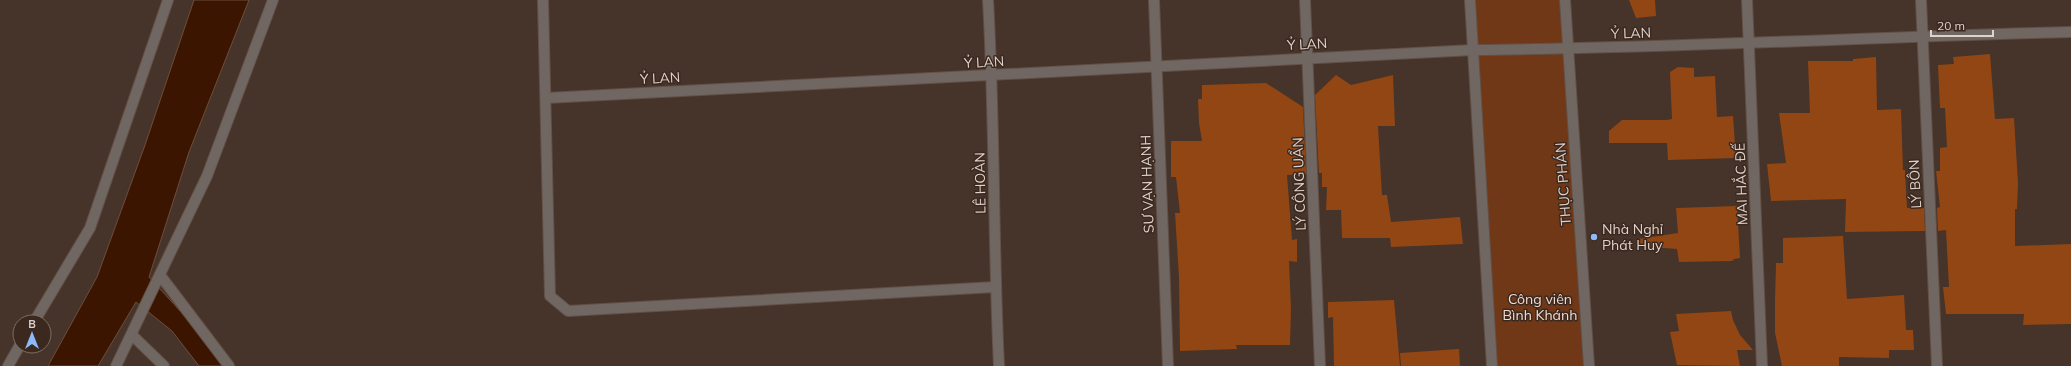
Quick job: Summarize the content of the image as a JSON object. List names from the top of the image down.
{
  "streets": {
    "street": [
      "Ỷ LAN",
      "LÊ HOÀN",
      "SƯ VẠN HẠNH",
      "LÝ CÔNG UẨN",
      "THỤC PHÁN",
      "MAI HẮC ĐẾ",
      "LÝ BÔN"
    ]
  },
  "crossings": [
    ["Ỷ LAN", "LÊ HOÀN"],
    ["Ỷ LAN", "SƯ VẠN HẠNH"],
    ["Ỷ LAN", "LÝ CÔNG UẨN"],
    ["Ỷ LAN", "THỤC PHÁN"],
    ["Ỷ LAN", "MAI HẮC ĐẾ"],
    ["Ỷ LAN", "LÝ BÔN"]
  ],
  "parks": ["Công viên Bình Khánh"],
  "places": ["Nhà Nghỉ Phát Huy"],
  "scale_bar": "20 m",
  "north": "top"
}
